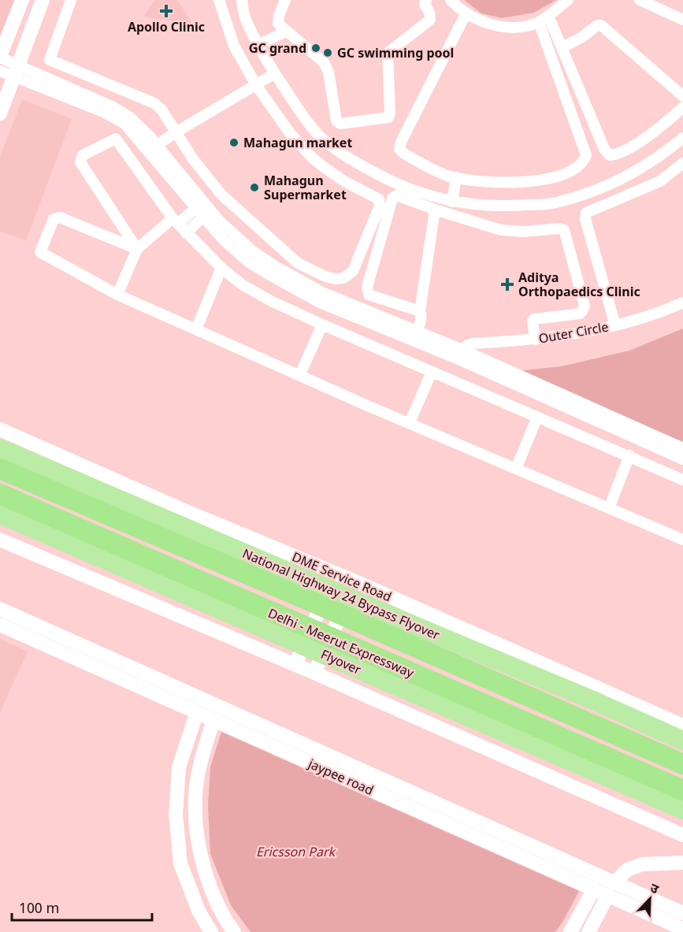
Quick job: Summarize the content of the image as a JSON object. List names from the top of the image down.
{
  "streets": {
    "highway": ["National Highway 24 Bypass Flyover", "Delhi - Meerut Expressway", "Flyover"],
    "street": ["Outer Circle", "DME Service Road", "jaypee road"]
  },
  "parks": ["Ericsson Park"],
  "places": {
    "health": ["Apollo Clinic", "Aditya Orthopaedics Clinic"],
    "other": [
      "GC grand",
      "GC swimming pool",
      "Mahagun market",
      "Mahagun Supermarket"
    ]
  },
  "scale_bar": "100 m",
  "north": "top right"
}
